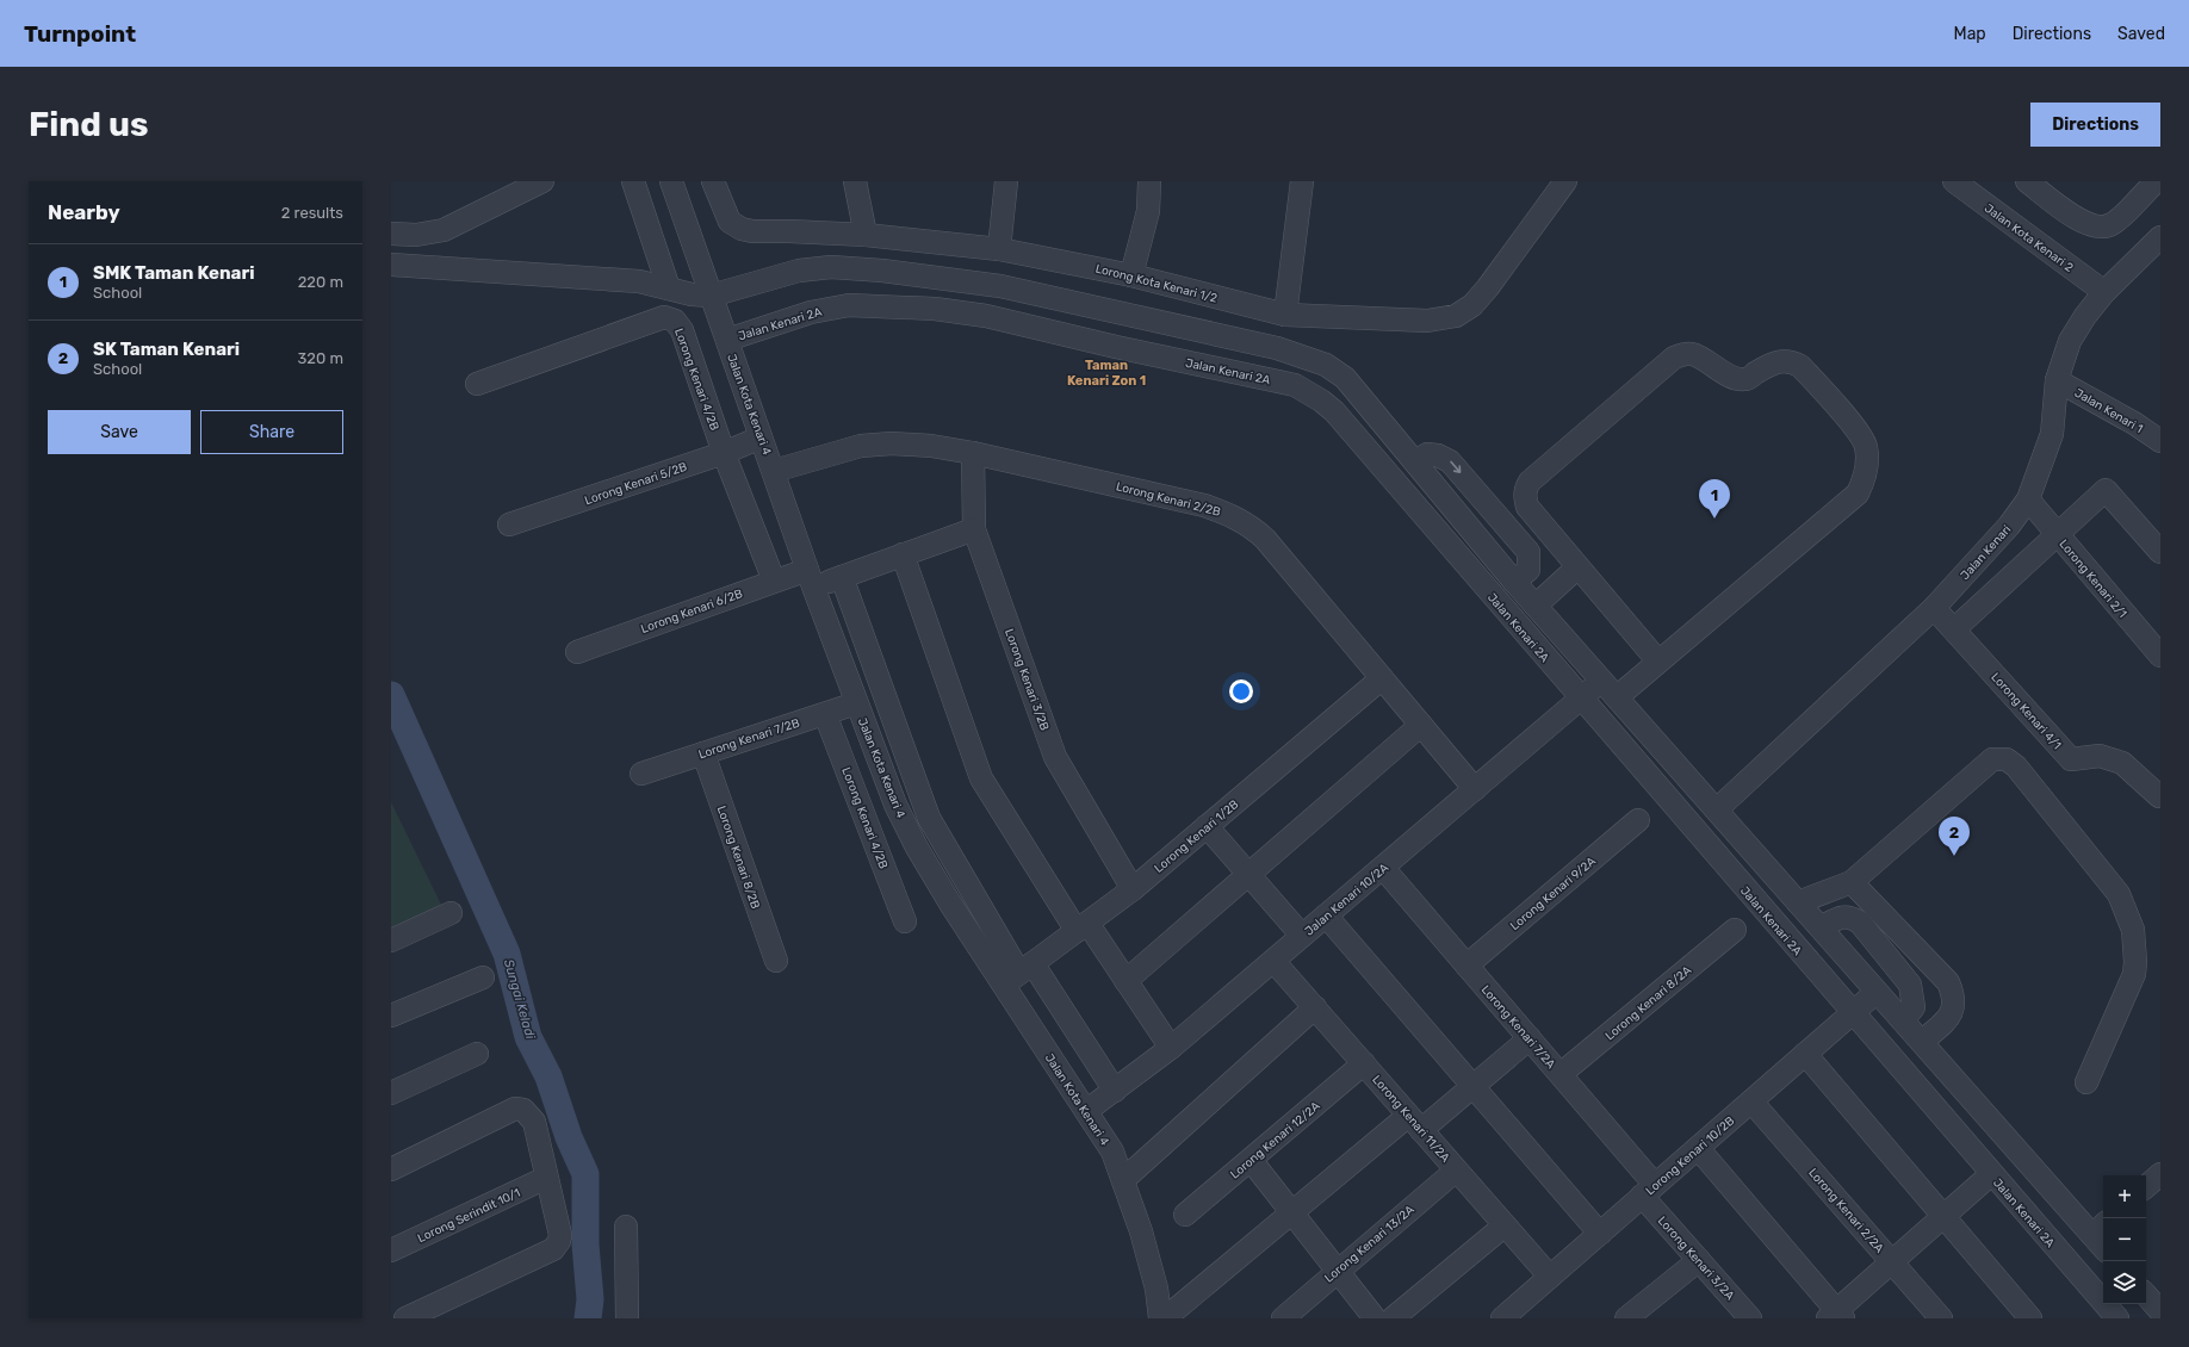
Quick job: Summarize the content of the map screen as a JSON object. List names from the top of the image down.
{
  "streets": {
    "street": [
      "Jalan Kota Kenari 2",
      "Lorong Kota Kenari 1/2",
      "Jalan Kenari 2A",
      "Lorong Kenari 4/2B",
      "Jalan Kota Kenari 4",
      "Jalan Kenari 1",
      "Lorong Kenari 5/2B",
      "Lorong Kenari 2/2B",
      "Jalan Kenari",
      "Lorong Kenari 2/1",
      "Lorong Kenari 6/2B",
      "Lorong Kenari 3/2B",
      "Lorong Kenari 4/1",
      "Lorong Kenari 7/2B",
      "Lorong Kenari 1/2B",
      "Lorong Kenari 8/2B",
      "Lorong Kenari 9/2A",
      "Jalan Kenari 10/2A",
      "Lorong Kenari 8/2A",
      "Lorong Kenari 7/2A",
      "Lorong Kenari 11/2A",
      "Lorong Kenari 12/2A",
      "Lorong Kenari 10/2B",
      "Lorong Kenari 2/2A",
      "Lorong Serindit 10/1",
      "Lorong Kenari 13/2A",
      "Lorong Kenari 3/2A"
    ]
  },
  "crossings": [
    ["Jalan Kota Kenari 2", "Jalan Kenari"],
    ["Jalan Kenari 2A", "Jalan Kota Kenari 4"],
    ["Jalan Kenari 2A", "Jalan Kenari 10/2A"],
    ["Jalan Kenari 2A", "Lorong Kenari 10/2B"],
    ["Lorong Kenari 4/2B", "Lorong Kenari 5/2B"],
    ["Lorong Kenari 4/2B", "Lorong Kenari 6/2B"],
    ["Lorong Kenari 4/2B", "Lorong Kenari 7/2B"],
    ["Jalan Kota Kenari 4", "Lorong Kenari 5/2B"],
    ["Jalan Kota Kenari 4", "Lorong Kenari 2/2B"],
    ["Jalan Kota Kenari 4", "Lorong Kenari 6/2B"],
    ["Jalan Kota Kenari 4", "Lorong Kenari 7/2B"],
    ["Jalan Kota Kenari 4", "Lorong Kenari 1/2B"],
    ["Jalan Kota Kenari 4", "Jalan Kenari 10/2A"],
    ["Jalan Kenari 1", "Jalan Kenari"],
    ["Lorong Kenari 2/2B", "Lorong Kenari 3/2B"],
    ["Lorong Kenari 2/2B", "Lorong Kenari 1/2B"],
    ["Lorong Kenari 2/2B", "Jalan Kenari 10/2A"],
    ["Jalan Kenari", "Lorong Kenari 2/1"],
    ["Jalan Kenari", "Lorong Kenari 4/1"],
    ["Lorong Kenari 6/2B", "Lorong Kenari 3/2B"],
    ["Lorong Kenari 3/2B", "Lorong Kenari 1/2B"],
    ["Lorong Kenari 7/2B", "Lorong Kenari 8/2B"],
    ["Lorong Kenari 9/2A", "Lorong Kenari 7/2A"],
    ["Jalan Kenari 10/2A", "Lorong Kenari 7/2A"],
    ["Jalan Kenari 10/2A", "Lorong Kenari 11/2A"],
    ["Lorong Kenari 8/2A", "Lorong Kenari 7/2A"],
    ["Lorong Kenari 7/2A", "Lorong Kenari 10/2B"],
    ["Lorong Kenari 7/2A", "Lorong Kenari 3/2A"],
    ["Lorong Kenari 11/2A", "Lorong Kenari 12/2A"],
    ["Lorong Kenari 11/2A", "Lorong Kenari 10/2B"],
    ["Lorong Kenari 11/2A", "Lorong Kenari 13/2A"],
    ["Lorong Kenari 10/2B", "Lorong Kenari 2/2A"],
    ["Lorong Kenari 10/2B", "Lorong Kenari 3/2A"]
  ],
  "districts": ["Taman Kenari Zon 1"],
  "water": ["Sungai Keladi"],
  "page": {
    "header": "Turnpoint",
    "nav": ["Map", "Directions", "Saved"],
    "buttons": [
      "Directions",
      ["Save", "Share"]
    ],
    "title": "Find us",
    "heading": ["Nearby", "2 results"],
    "list": [
      {
        "mark": "1",
        "name": "SMK Taman Kenari",
        "note": "School",
        "value": "220 m"
      },
      {
        "mark": "2",
        "name": "SK Taman Kenari",
        "note": "School",
        "value": "320 m"
      }
    ],
    "pins": ["1", "2"],
    "map_buttons": ["+", "−"]
  }
}
